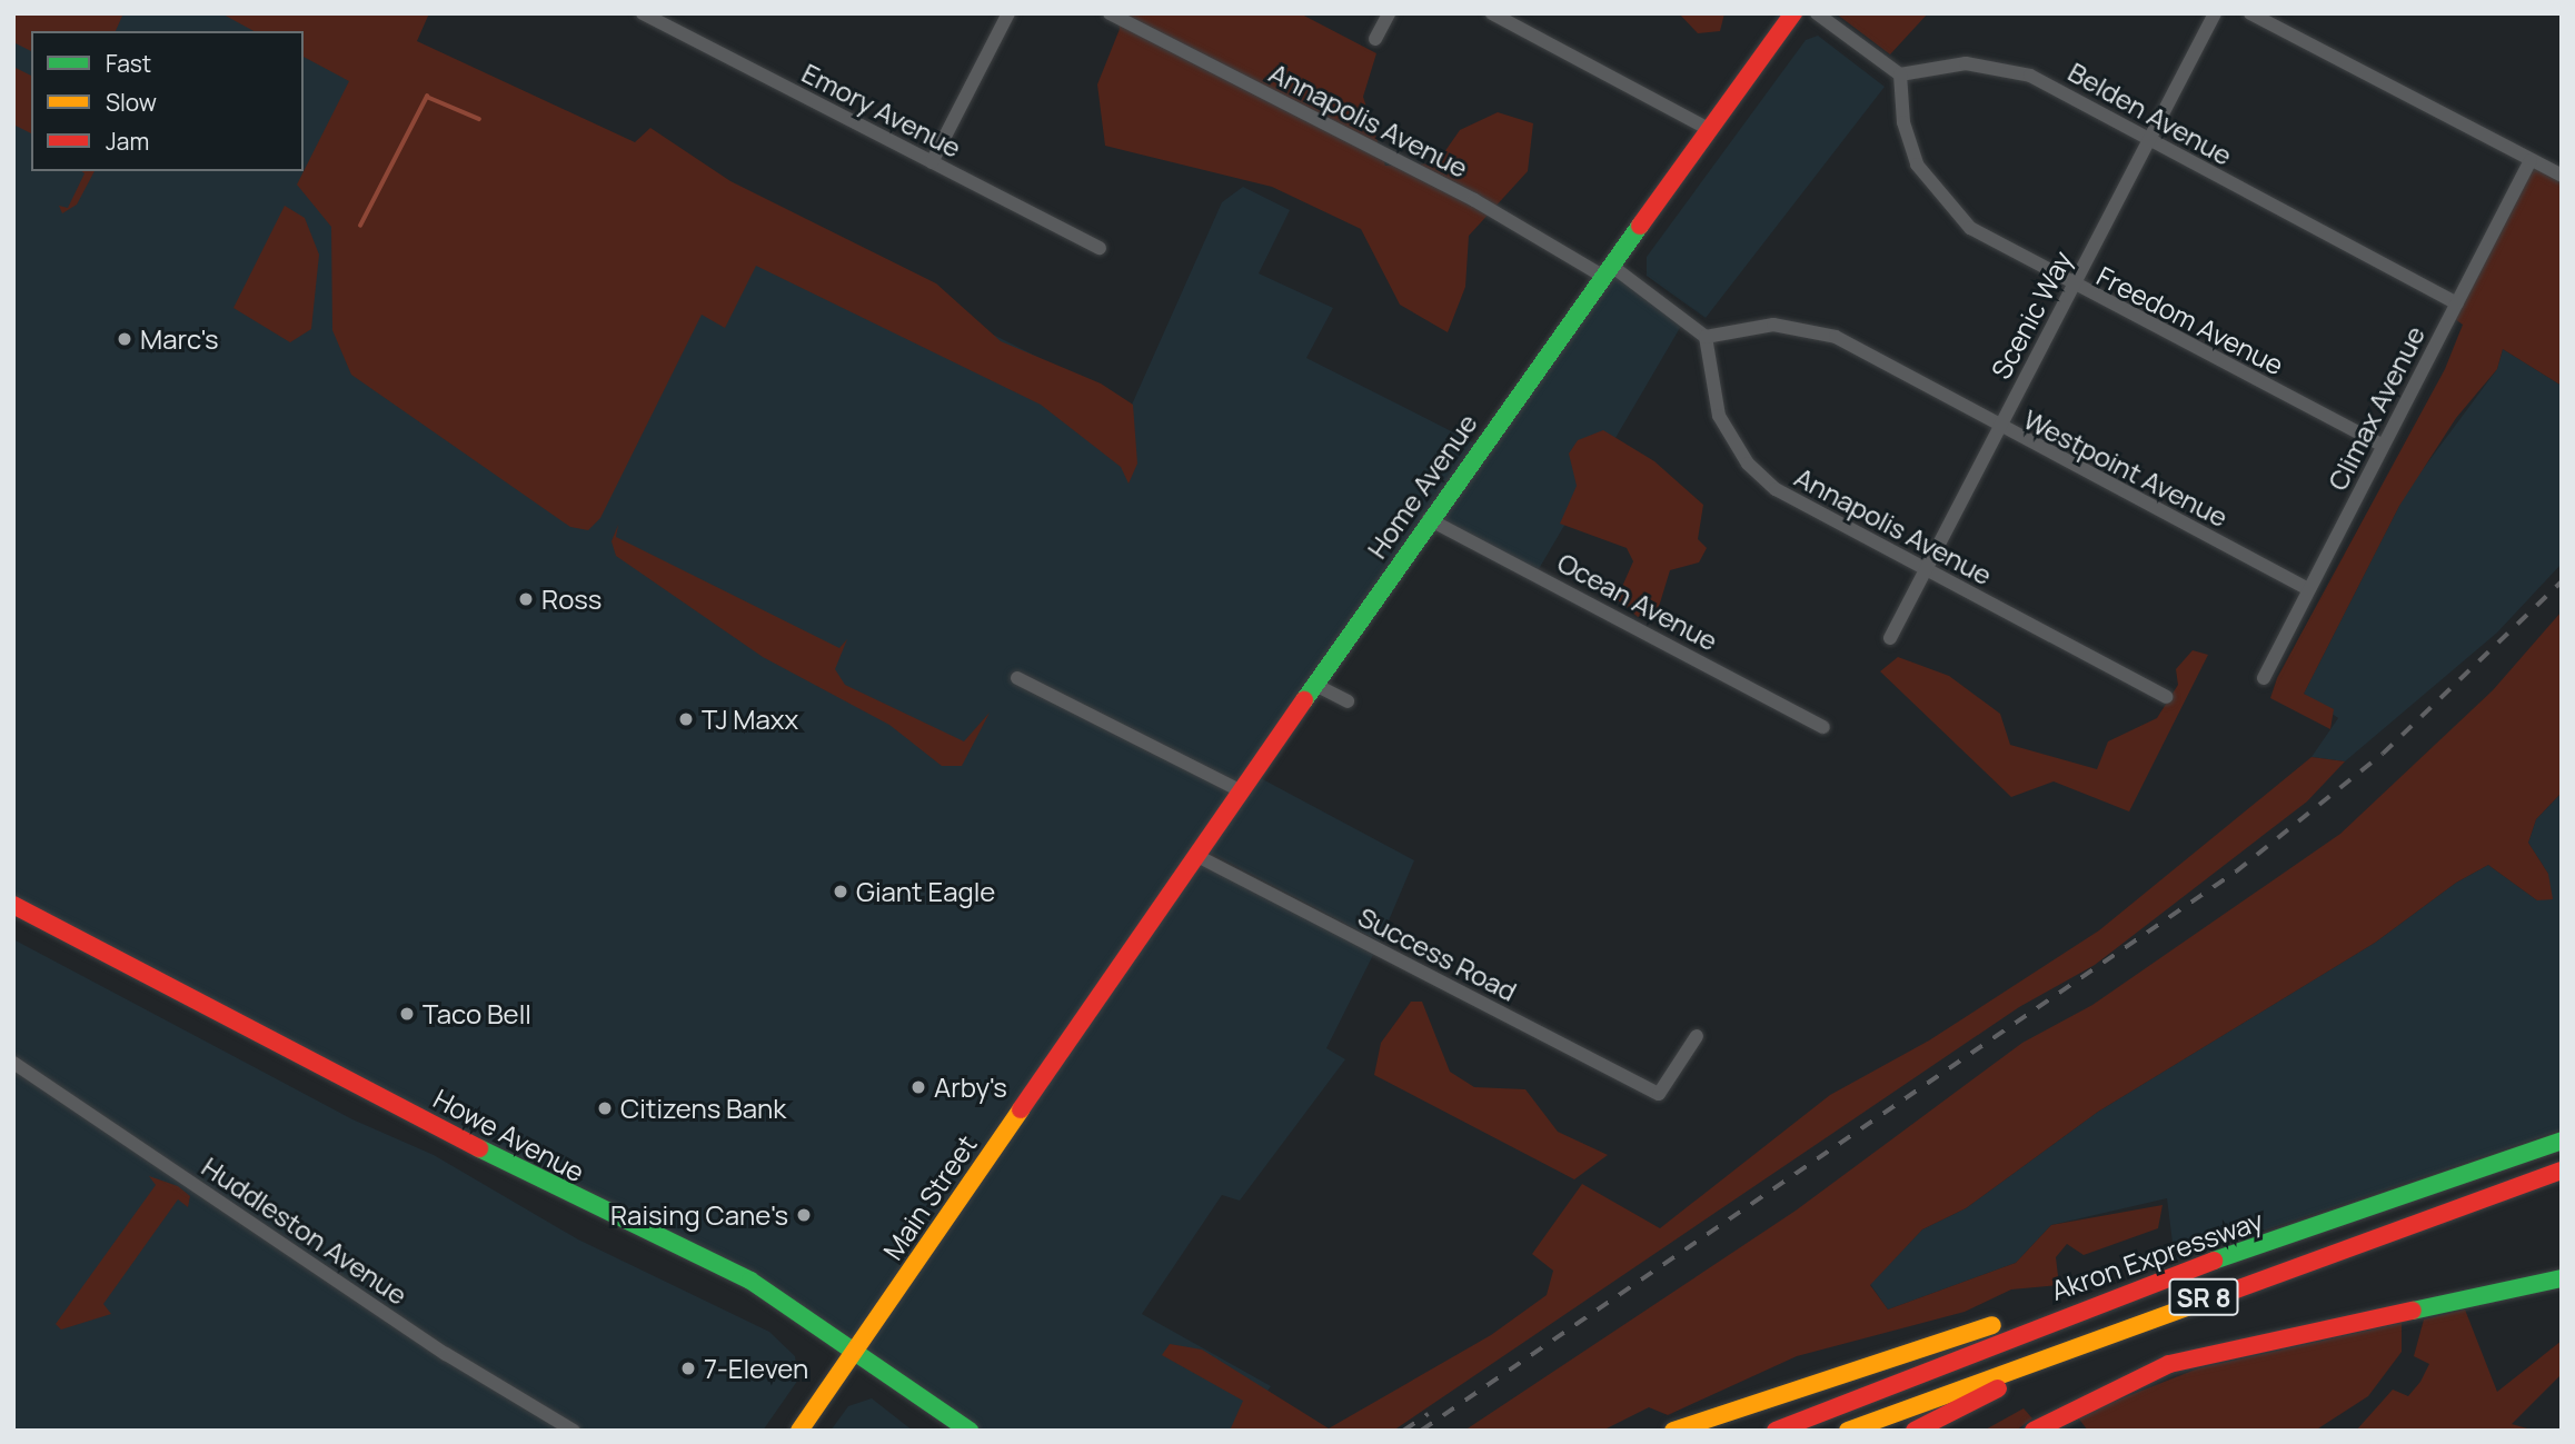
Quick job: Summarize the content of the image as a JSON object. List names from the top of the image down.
{
  "streets": {
    "main road": [
      "Home Avenue",
      "Howe Avenue",
      "Main Street",
      "Akron Expressway",
      "SR 8"
    ],
    "street": [
      "Emory Avenue",
      "Belden Avenue",
      "Annapolis Avenue",
      "Scenic Way",
      "Freedom Avenue",
      "Climax Avenue",
      "Westpoint Avenue",
      "Ocean Avenue",
      "Success Road",
      "Huddleston Avenue"
    ]
  },
  "crossings": [
    ["Belden Avenue", "Scenic Way"],
    ["Belden Avenue", "Freedom Avenue"],
    ["Belden Avenue", "Climax Avenue"],
    ["Annapolis Avenue", "Scenic Way"],
    ["Annapolis Avenue", "Westpoint Avenue"],
    ["Annapolis Avenue", "Home Avenue"],
    ["Scenic Way", "Freedom Avenue"],
    ["Scenic Way", "Westpoint Avenue"],
    ["Freedom Avenue", "Climax Avenue"],
    ["Climax Avenue", "Westpoint Avenue"],
    ["Home Avenue", "Ocean Avenue"],
    ["Home Avenue", "Success Road"],
    ["Home Avenue", "Main Street"],
    ["Howe Avenue", "Main Street"]
  ],
  "places": [
    "Marc's",
    "Ross",
    "TJ Maxx",
    "Giant Eagle",
    "Taco Bell",
    "Arby's",
    "Citizens Bank",
    "Raising Cane's",
    "7-Eleven"
  ],
  "legend": ["Fast", "Slow", "Jam"]
}
